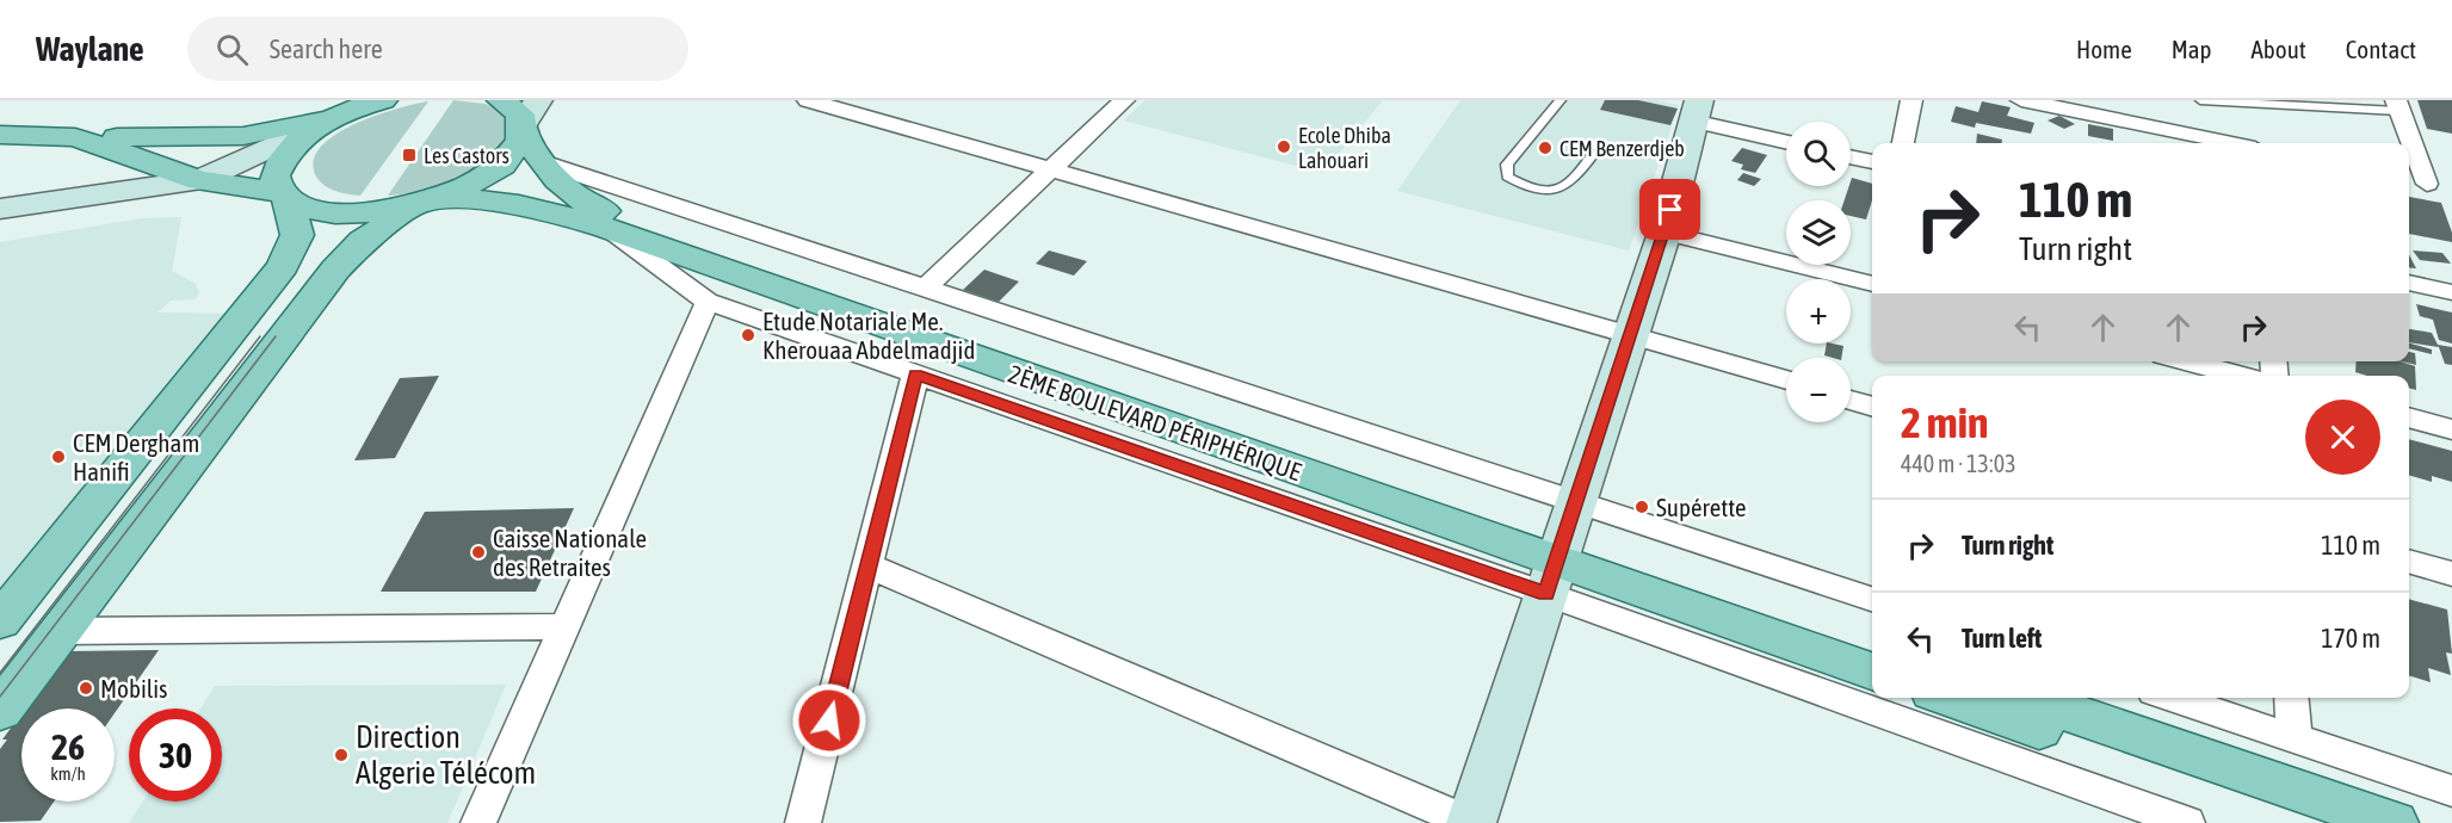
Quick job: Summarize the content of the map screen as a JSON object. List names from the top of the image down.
{
  "streets": {
    "main road": ["2ÈME BOULEVARD PÉRIPHÉRIQUE"]
  },
  "places": {
    "other": [
      "Ecole Dhiba Lahouari",
      "CEM Benzerdjeb",
      "Etude Notariale Me. Kherouaa Abdelmadjid",
      "CEM Dergham Hanifi",
      "Supérette",
      "Caisse Nationale des Retraites",
      "Mobilis",
      "Direction Algerie Télécom"
    ],
    "transit": ["Les Castors"]
  },
  "page": {
    "header": "Waylane",
    "search": "Search here",
    "nav": [
      "Home",
      "Map",
      "About",
      "Contact"
    ],
    "map_buttons": ["+", "−"],
    "turn": ["110 m", "Turn right"],
    "heading": ["2 min", "440 m · 13:03"],
    "list": [
      {
        "name": "Turn right",
        "value": "110 m"
      },
      {
        "name": "Turn left",
        "value": "170 m"
      }
    ],
    "speed": "26 km/h",
    "limit": "30"
  }
}
